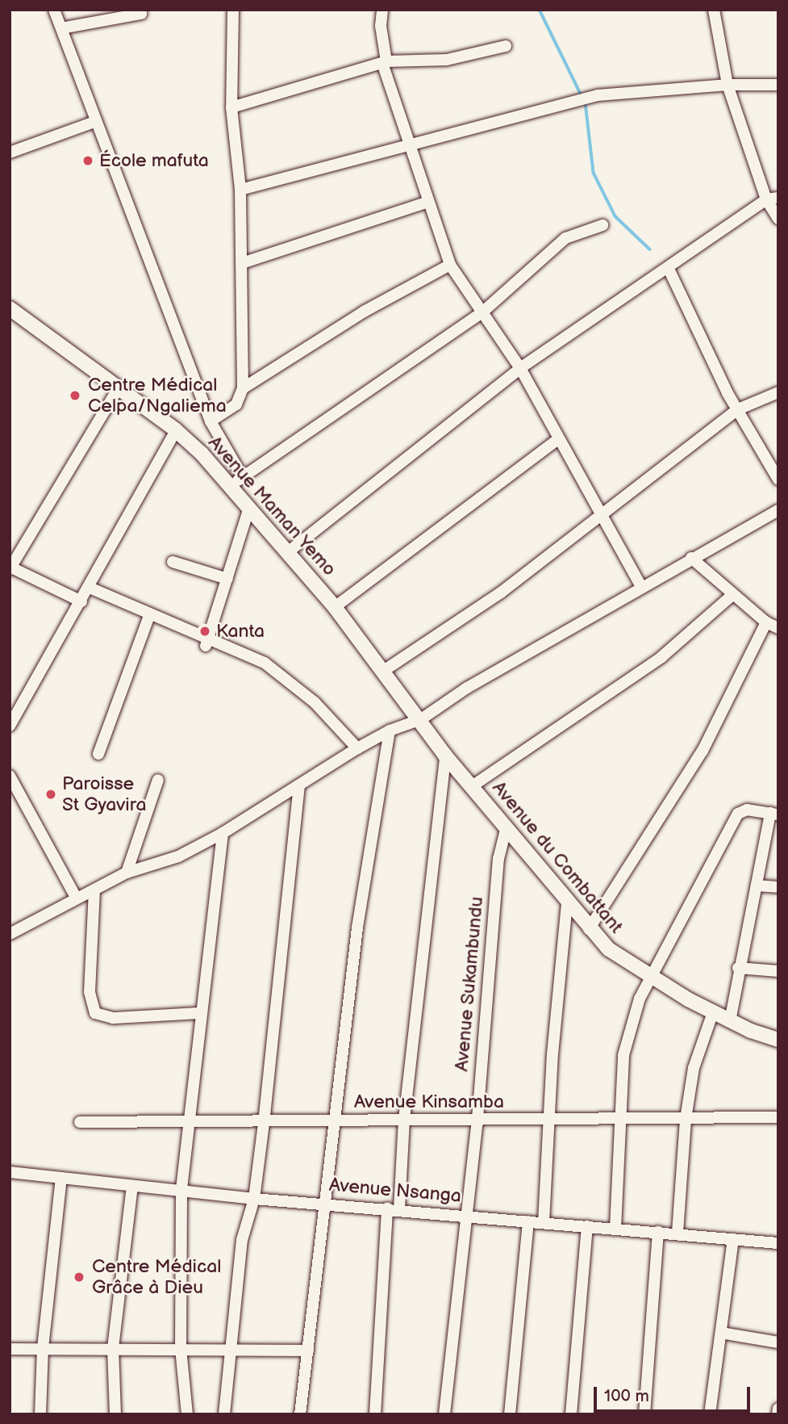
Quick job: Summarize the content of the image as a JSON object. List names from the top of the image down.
{
  "streets": {
    "street": [
      "Avenue Maman Yemo",
      "Avenue du Combattant",
      "Avenue Sukambundu",
      "Avenue Kinsamba",
      "Avenue Nsanga"
    ]
  },
  "crossings": [
    ["Avenue Maman Yemo", "Avenue du Combattant"],
    ["Avenue du Combattant", "Avenue Sukambundu"],
    ["Avenue Sukambundu", "Avenue Kinsamba"],
    ["Avenue Sukambundu", "Avenue Nsanga"]
  ],
  "places": [
    "École mafuta",
    "Centre Médical Celpa/Ngaliema",
    "Kanta",
    "Paroisse St Gyavira",
    "Centre Médical Grâce à Dieu"
  ],
  "scale_bar": "100 m"
}
